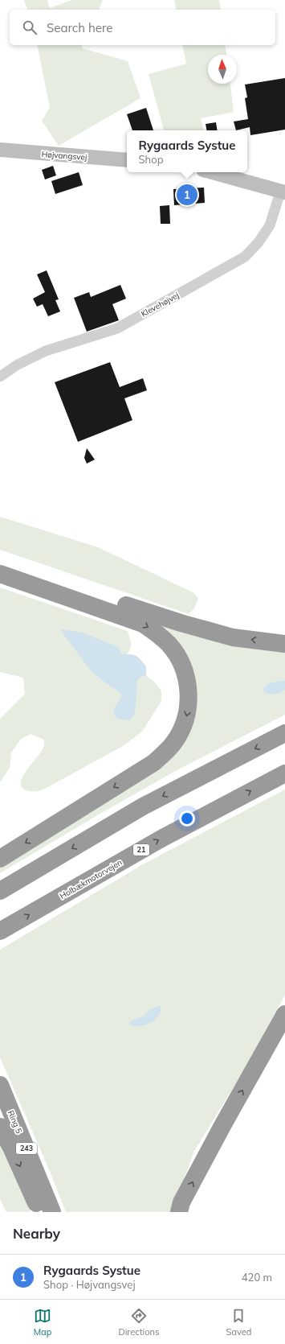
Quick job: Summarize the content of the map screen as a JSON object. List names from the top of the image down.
{
  "streets": {
    "highway": [
      "21",
      "Holbækmotorvejen",
      "Ring 5",
      "243"
    ],
    "street": ["Højvangsvej", "Klevehøjvej"]
  },
  "north": "top",
  "page": {
    "search": "Search here",
    "popup": ["Rygaards Systue", "Shop"],
    "pins": "1",
    "heading": "Nearby",
    "list": [
      {
        "mark": "1",
        "name": "Rygaards Systue",
        "note": "Shop · Højvangsvej",
        "value": "420 m"
      }
    ],
    "nav": ["Map", "Directions", "Saved"]
  }
}
